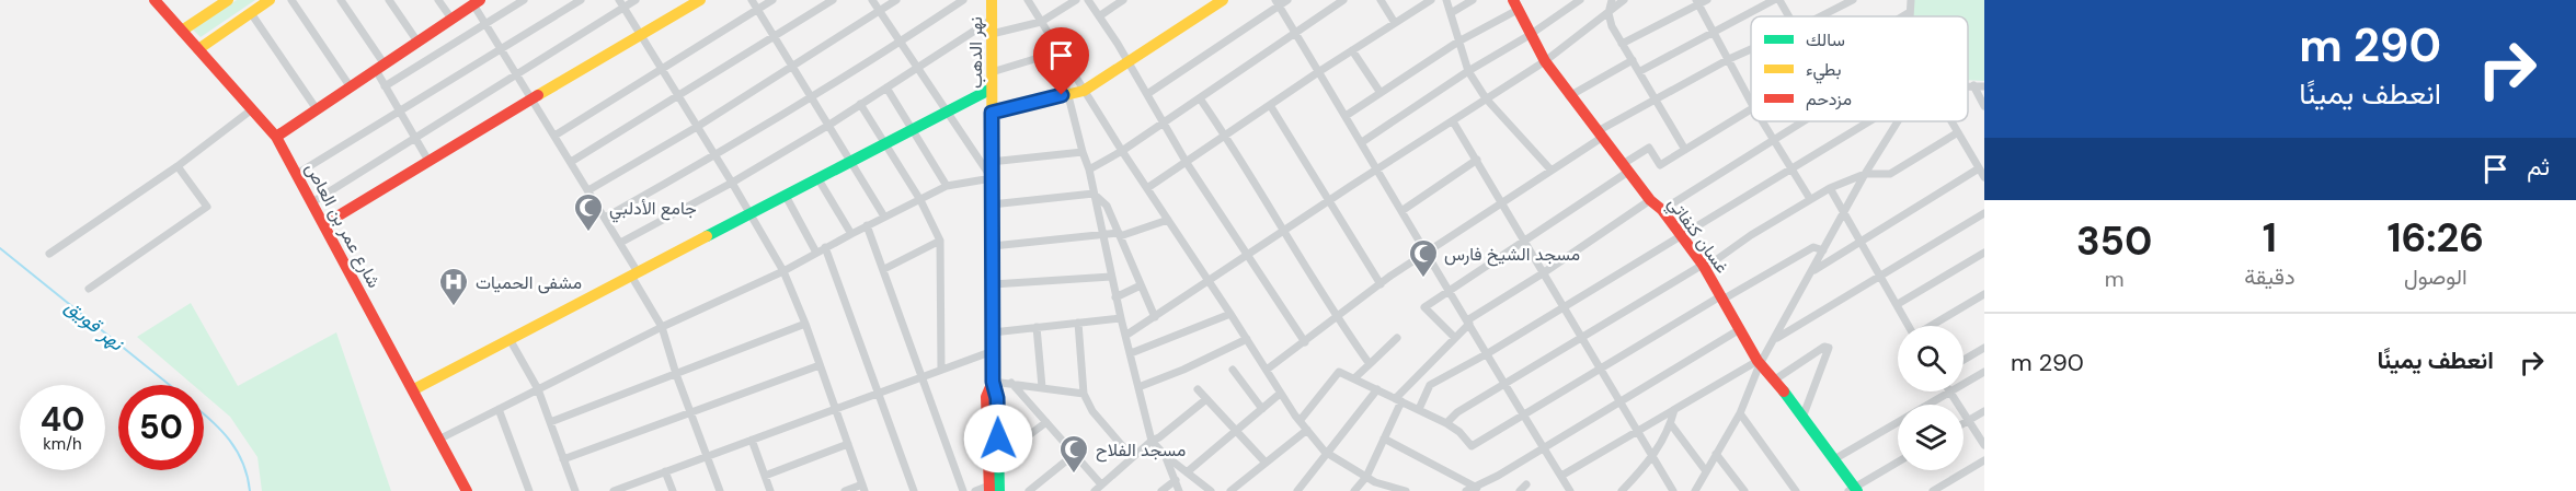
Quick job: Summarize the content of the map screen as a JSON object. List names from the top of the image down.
{
  "streets": {
    "street": ["نهر الدهب", "شارع عمر بن العاص", "غسان كنفاتي"]
  },
  "water": ["نهر قويق"],
  "places": {
    "mosque": ["جامع الأدلبي", "مسجد الشيخ فارس", "مسجد الفلاح"],
    "hospital": ["مشفى الحميات"]
  },
  "legend": ["سالك", "بطيء", "مزدحم"],
  "page": {
    "turn": ["290 m", "انعطف يمينًا"],
    "then": "ثم",
    "eta": [
      "16:26",
      "الوصول",
      "1",
      "دقيقة",
      "350",
      "m"
    ],
    "list": [
      {
        "name": "انعطف يمينًا",
        "value": "290 m"
      }
    ],
    "speed": "40 km/h",
    "limit": "50"
  }
}
